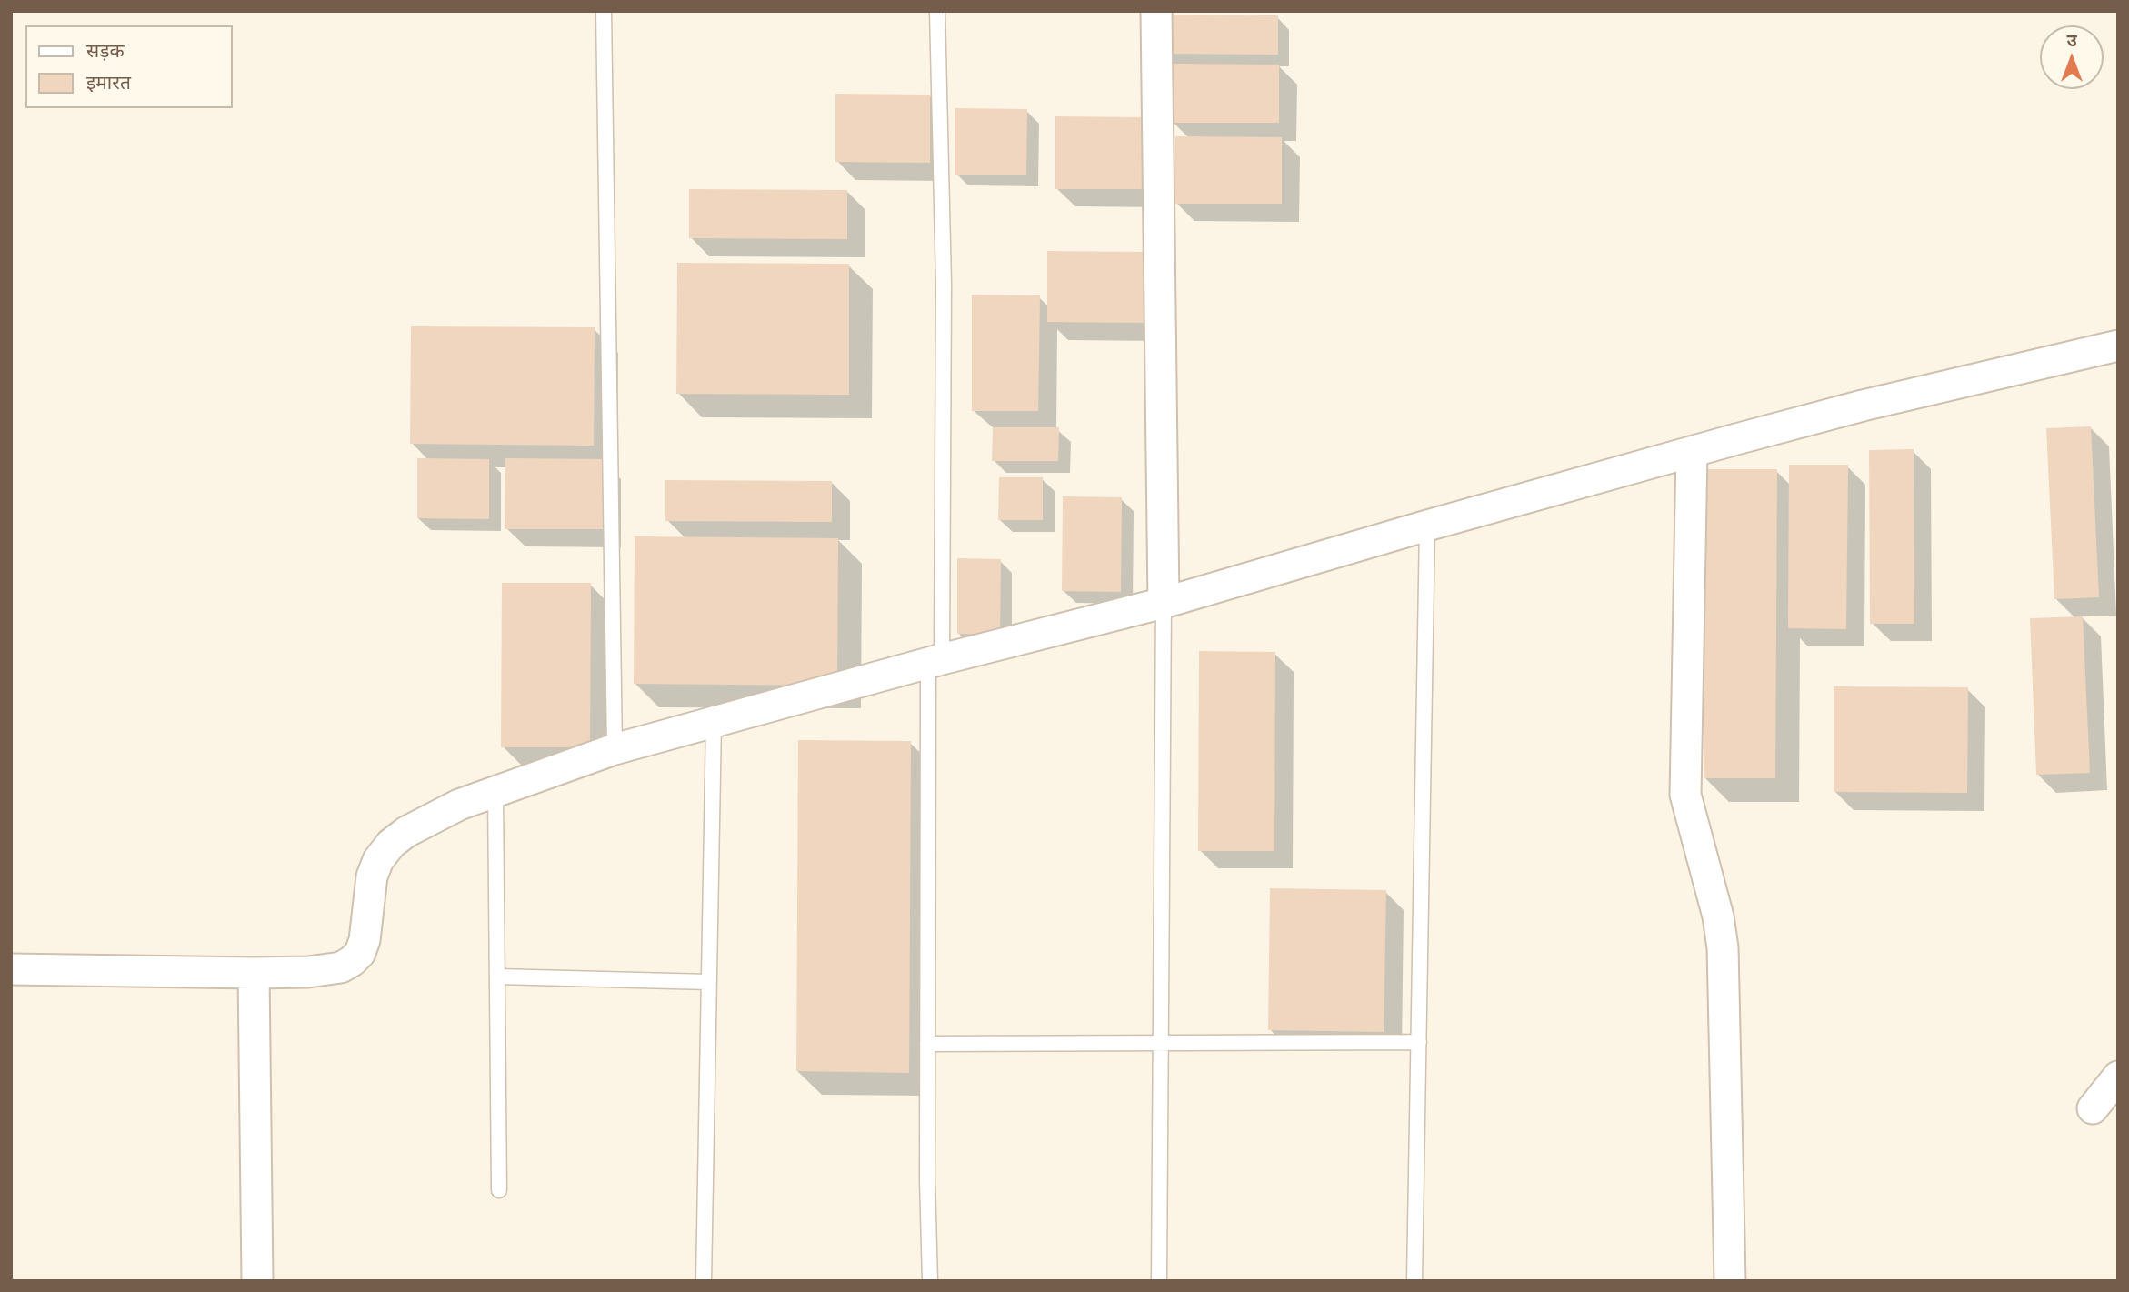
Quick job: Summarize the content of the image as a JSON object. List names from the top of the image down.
{
  "legend": ["सड़क", "इमारत"],
  "north": "top"
}
